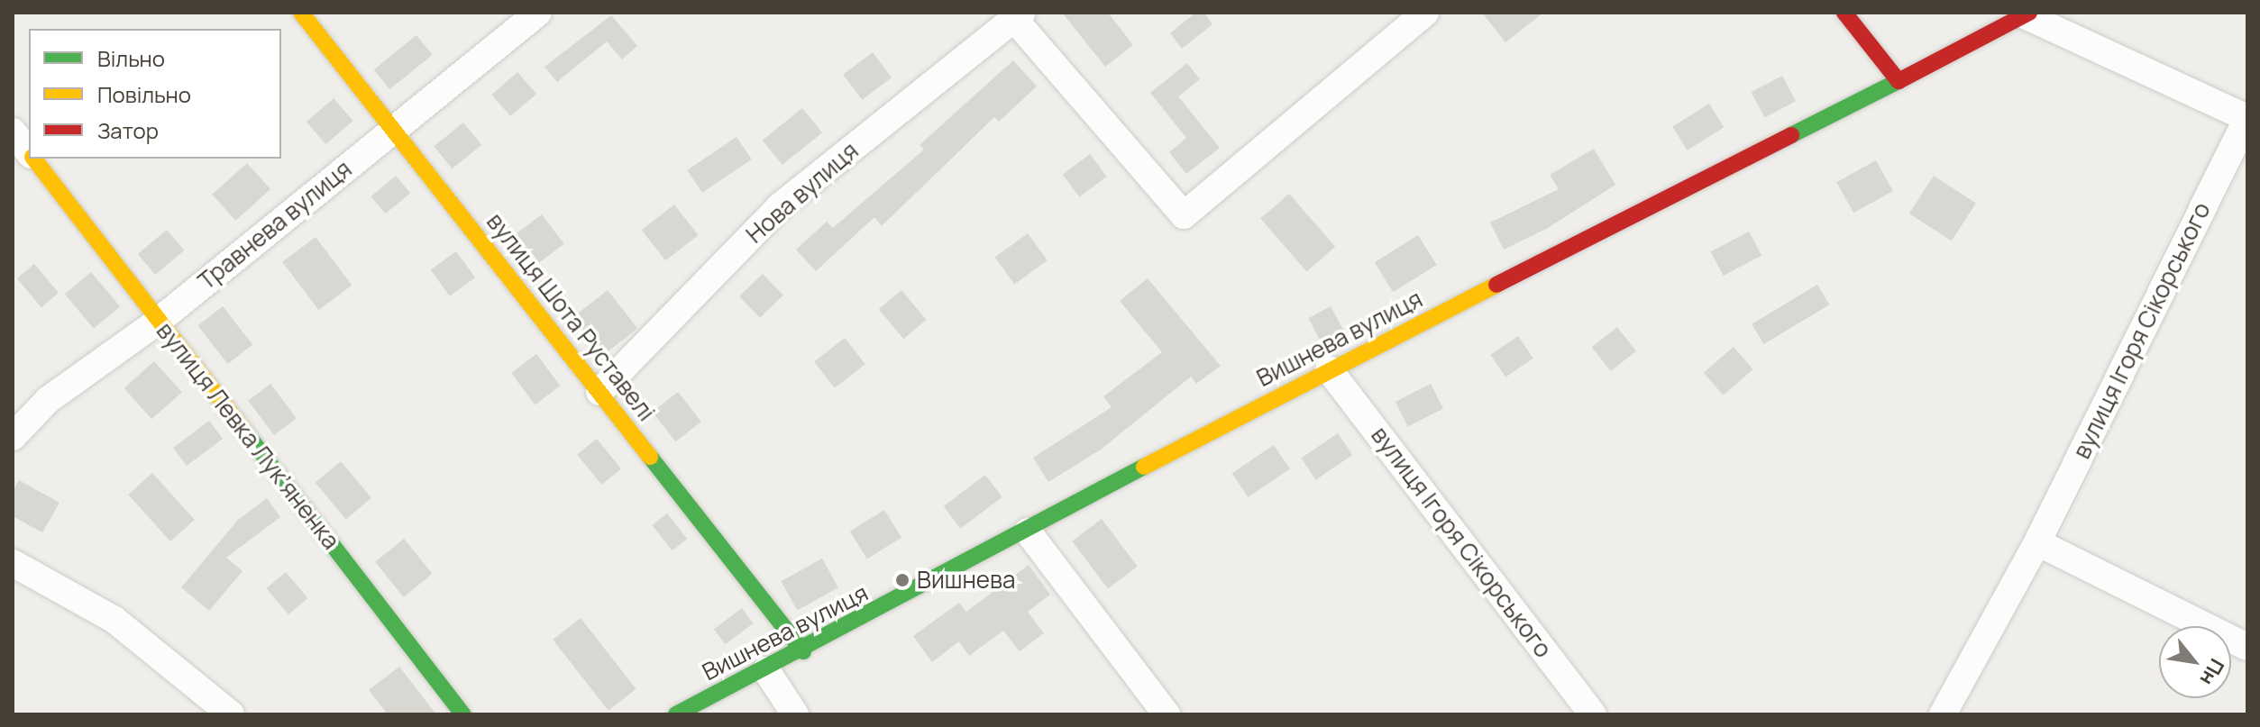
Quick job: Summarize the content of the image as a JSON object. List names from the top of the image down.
{
  "streets": {
    "street": [
      "Нова вулиця",
      "Травнева вулиця",
      "вулиця Шота Руставелі",
      "вулиця Ігоря Сікорського",
      "Вишнева вулиця",
      "вулиця Левка Лукʼяненка"
    ]
  },
  "crossings": [
    ["Нова вулиця", "вулиця Шота Руставелі"],
    ["Травнева вулиця", "вулиця Шота Руставелі"],
    ["Травнева вулиця", "вулиця Левка Лукʼяненка"],
    ["вулиця Шота Руставелі", "Вишнева вулиця"],
    ["вулиця Ігоря Сікорського", "Вишнева вулиця"]
  ],
  "places": ["Вишнева"],
  "legend": ["Вільно", "Повільно", "Затор"],
  "north": "bottom right"
}
